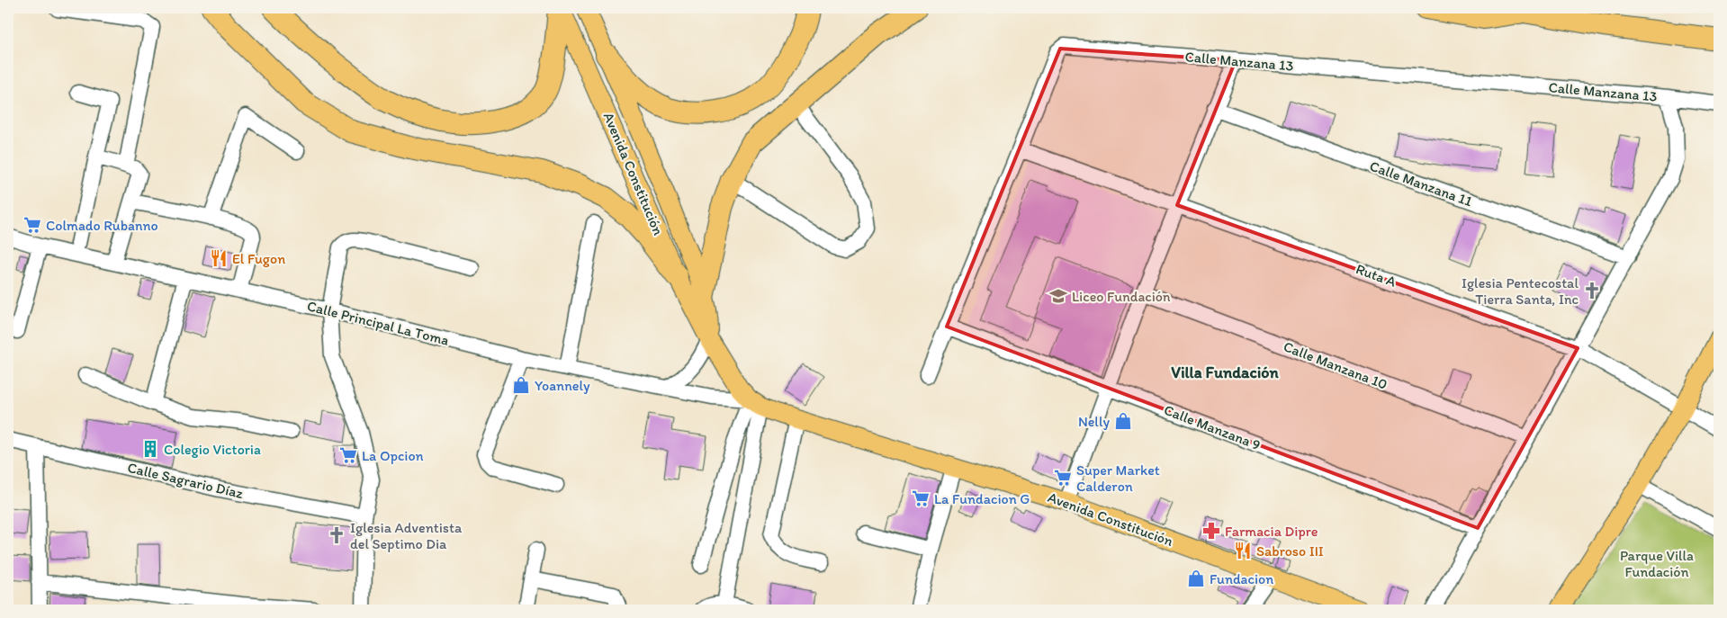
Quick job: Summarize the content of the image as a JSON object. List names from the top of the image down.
{
  "streets": {
    "main road": ["Avenida Constitución"],
    "street": [
      "Calle Manzana 13",
      "Calle Manzana 11",
      "Ruta A",
      "Calle Principal La Toma",
      "Calle Manzana 10",
      "Calle Manzana 9",
      "Calle Sagrario Díaz"
    ]
  },
  "crossings": [
    ["Calle Manzana 13", "Ruta A"],
    ["Calle Manzana 13", "Calle Manzana 9"],
    ["Avenida Constitución", "Calle Principal La Toma"]
  ],
  "districts": ["Villa Fundación"],
  "parks": ["Parque Villa Fundación"],
  "places": {
    "supermarket": [
      "Colmado Rubanno",
      "La Opcion",
      "Super Market Calderon",
      "La Fundacion G"
    ],
    "restaurant": ["El Fugon", "Sabroso III"],
    "church": ["Iglesia Pentecostal Tierra Santa, Inc", "Iglesia Adventista del Septimo Dia"],
    "school or university": ["Liceo Fundación"],
    "shop": ["Yoannely", "Nelly", "Fundacion"],
    "building": ["Colegio Victoria"],
    "pharmacy": ["Farmacia Dipre"]
  }
}
